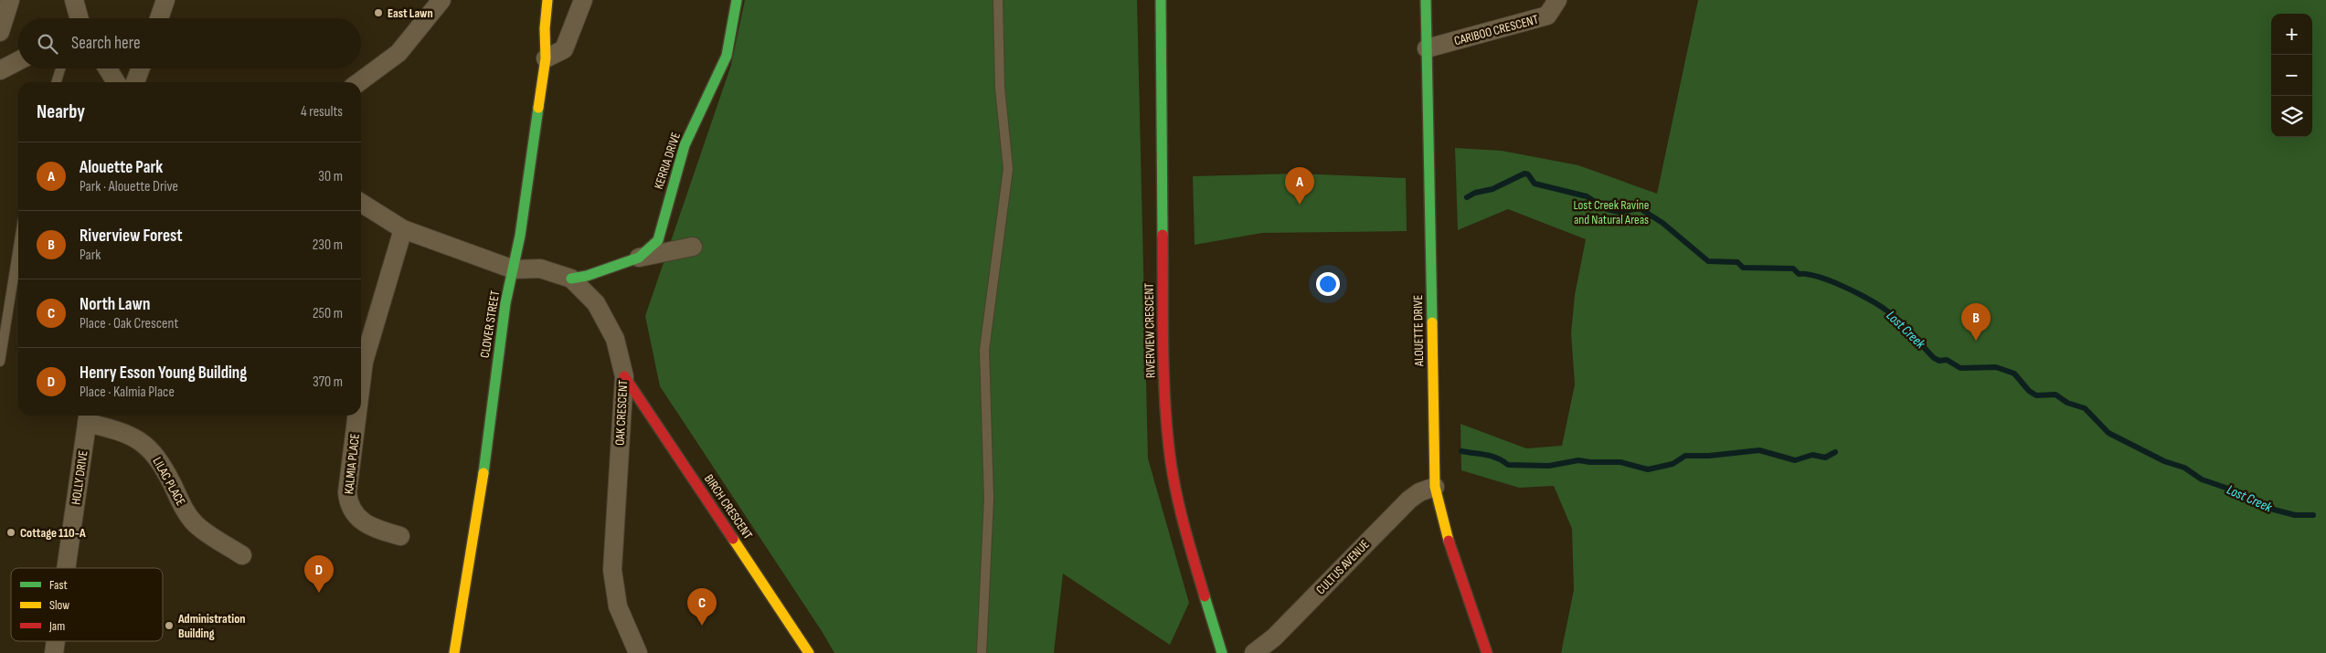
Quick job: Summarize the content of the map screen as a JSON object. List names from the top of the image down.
{
  "streets": {
    "street": [
      "CARIBOO CRESCENT",
      "KERRIA DRIVE",
      "CLOVER STREET",
      "RIVERVIEW CRESCENT",
      "ALOUETTE DRIVE",
      "OAK CRESCENT",
      "KALMIA PLACE",
      "HOLLY DRIVE",
      "LILAC PLACE",
      "BIRCH CRESCENT",
      "CULTUS AVENUE"
    ]
  },
  "crossings": [
    ["CARIBOO CRESCENT", "ALOUETTE DRIVE"],
    ["KERRIA DRIVE", "OAK CRESCENT"],
    ["CLOVER STREET", "OAK CRESCENT"],
    ["ALOUETTE DRIVE", "CULTUS AVENUE"],
    ["OAK CRESCENT", "KALMIA PLACE"],
    ["OAK CRESCENT", "BIRCH CRESCENT"],
    ["HOLLY DRIVE", "LILAC PLACE"]
  ],
  "water": ["Lost Creek"],
  "parks": ["Lost Creek Ravine and Natural Areas"],
  "places": ["East Lawn", "Cottage 110-A", "Administration Building"],
  "legend": ["Fast", "Slow", "Jam"],
  "page": {
    "map_buttons": ["+", "−"],
    "search": "Search here",
    "heading": ["Nearby", "4 results"],
    "list": [
      {
        "mark": "A",
        "name": "Alouette Park",
        "note": "Park · Alouette Drive",
        "value": "30 m"
      },
      {
        "mark": "B",
        "name": "Riverview Forest",
        "note": "Park",
        "value": "230 m"
      },
      {
        "mark": "C",
        "name": "North Lawn",
        "note": "Place · Oak Crescent",
        "value": "250 m"
      },
      {
        "mark": "D",
        "name": "Henry Esson Young Building",
        "note": "Place · Kalmia Place",
        "value": "370 m"
      }
    ],
    "pins": [
      "A",
      "B",
      "D",
      "C"
    ]
  }
}
